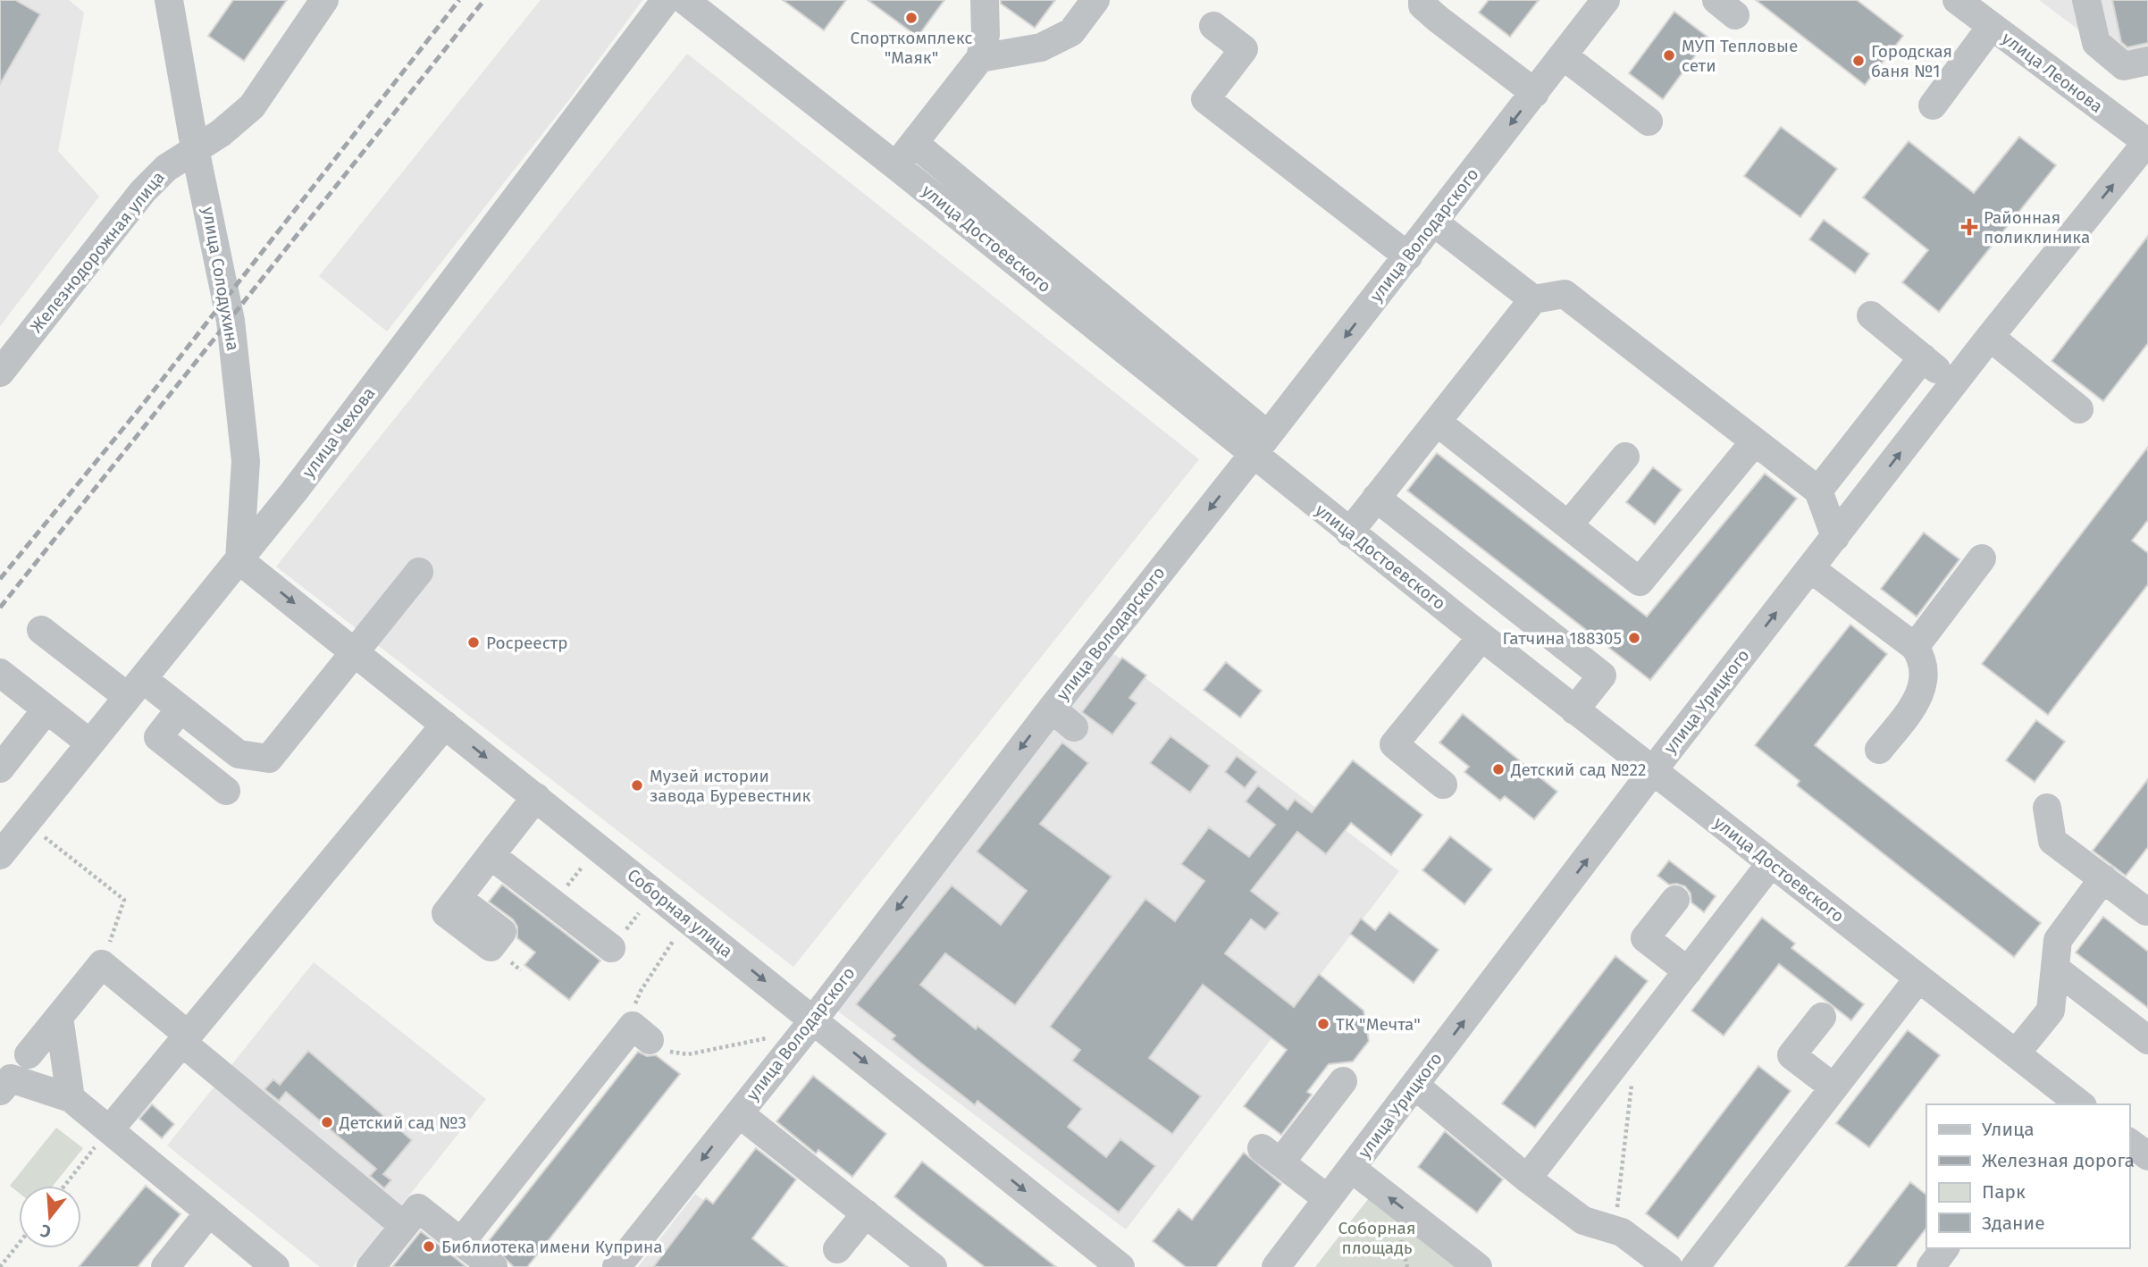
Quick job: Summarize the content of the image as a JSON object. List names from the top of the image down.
{
  "streets": {
    "street": [
      "улица Леонова",
      "улица Володарского",
      "улица Достоевского",
      "Железнодорожная улица",
      "улица Солодухина",
      "улица Чехова",
      "улица Урицкого",
      "Соборная улица"
    ]
  },
  "crossings": [
    ["улица Леонова", "улица Урицкого"],
    ["улица Володарского", "улица Достоевского"],
    ["улица Володарского", "Соборная улица"],
    ["улица Достоевского", "улица Урицкого"],
    ["Железнодорожная улица", "улица Солодухина"],
    ["улица Солодухина", "улица Чехова"],
    ["улица Солодухина", "Соборная улица"],
    ["улица Чехова", "Соборная улица"]
  ],
  "parks": ["Соборная площадь"],
  "places": {
    "other": [
      "Спорткомплекс \"Маяк\"",
      "МУП Тепловые сети",
      "Городская баня №1",
      "Гатчина 188305",
      "Росреестр",
      "Детский сад №22",
      "Музей истории завода Буревестник",
      "ТК \"Мечта\"",
      "Детский сад №3",
      "Библиотека имени Куприна"
    ],
    "health": ["Районная поликлиника"]
  },
  "legend": [
    "Улица",
    "Железная дорога",
    "Парк",
    "Здание"
  ],
  "north": "bottom"
}
